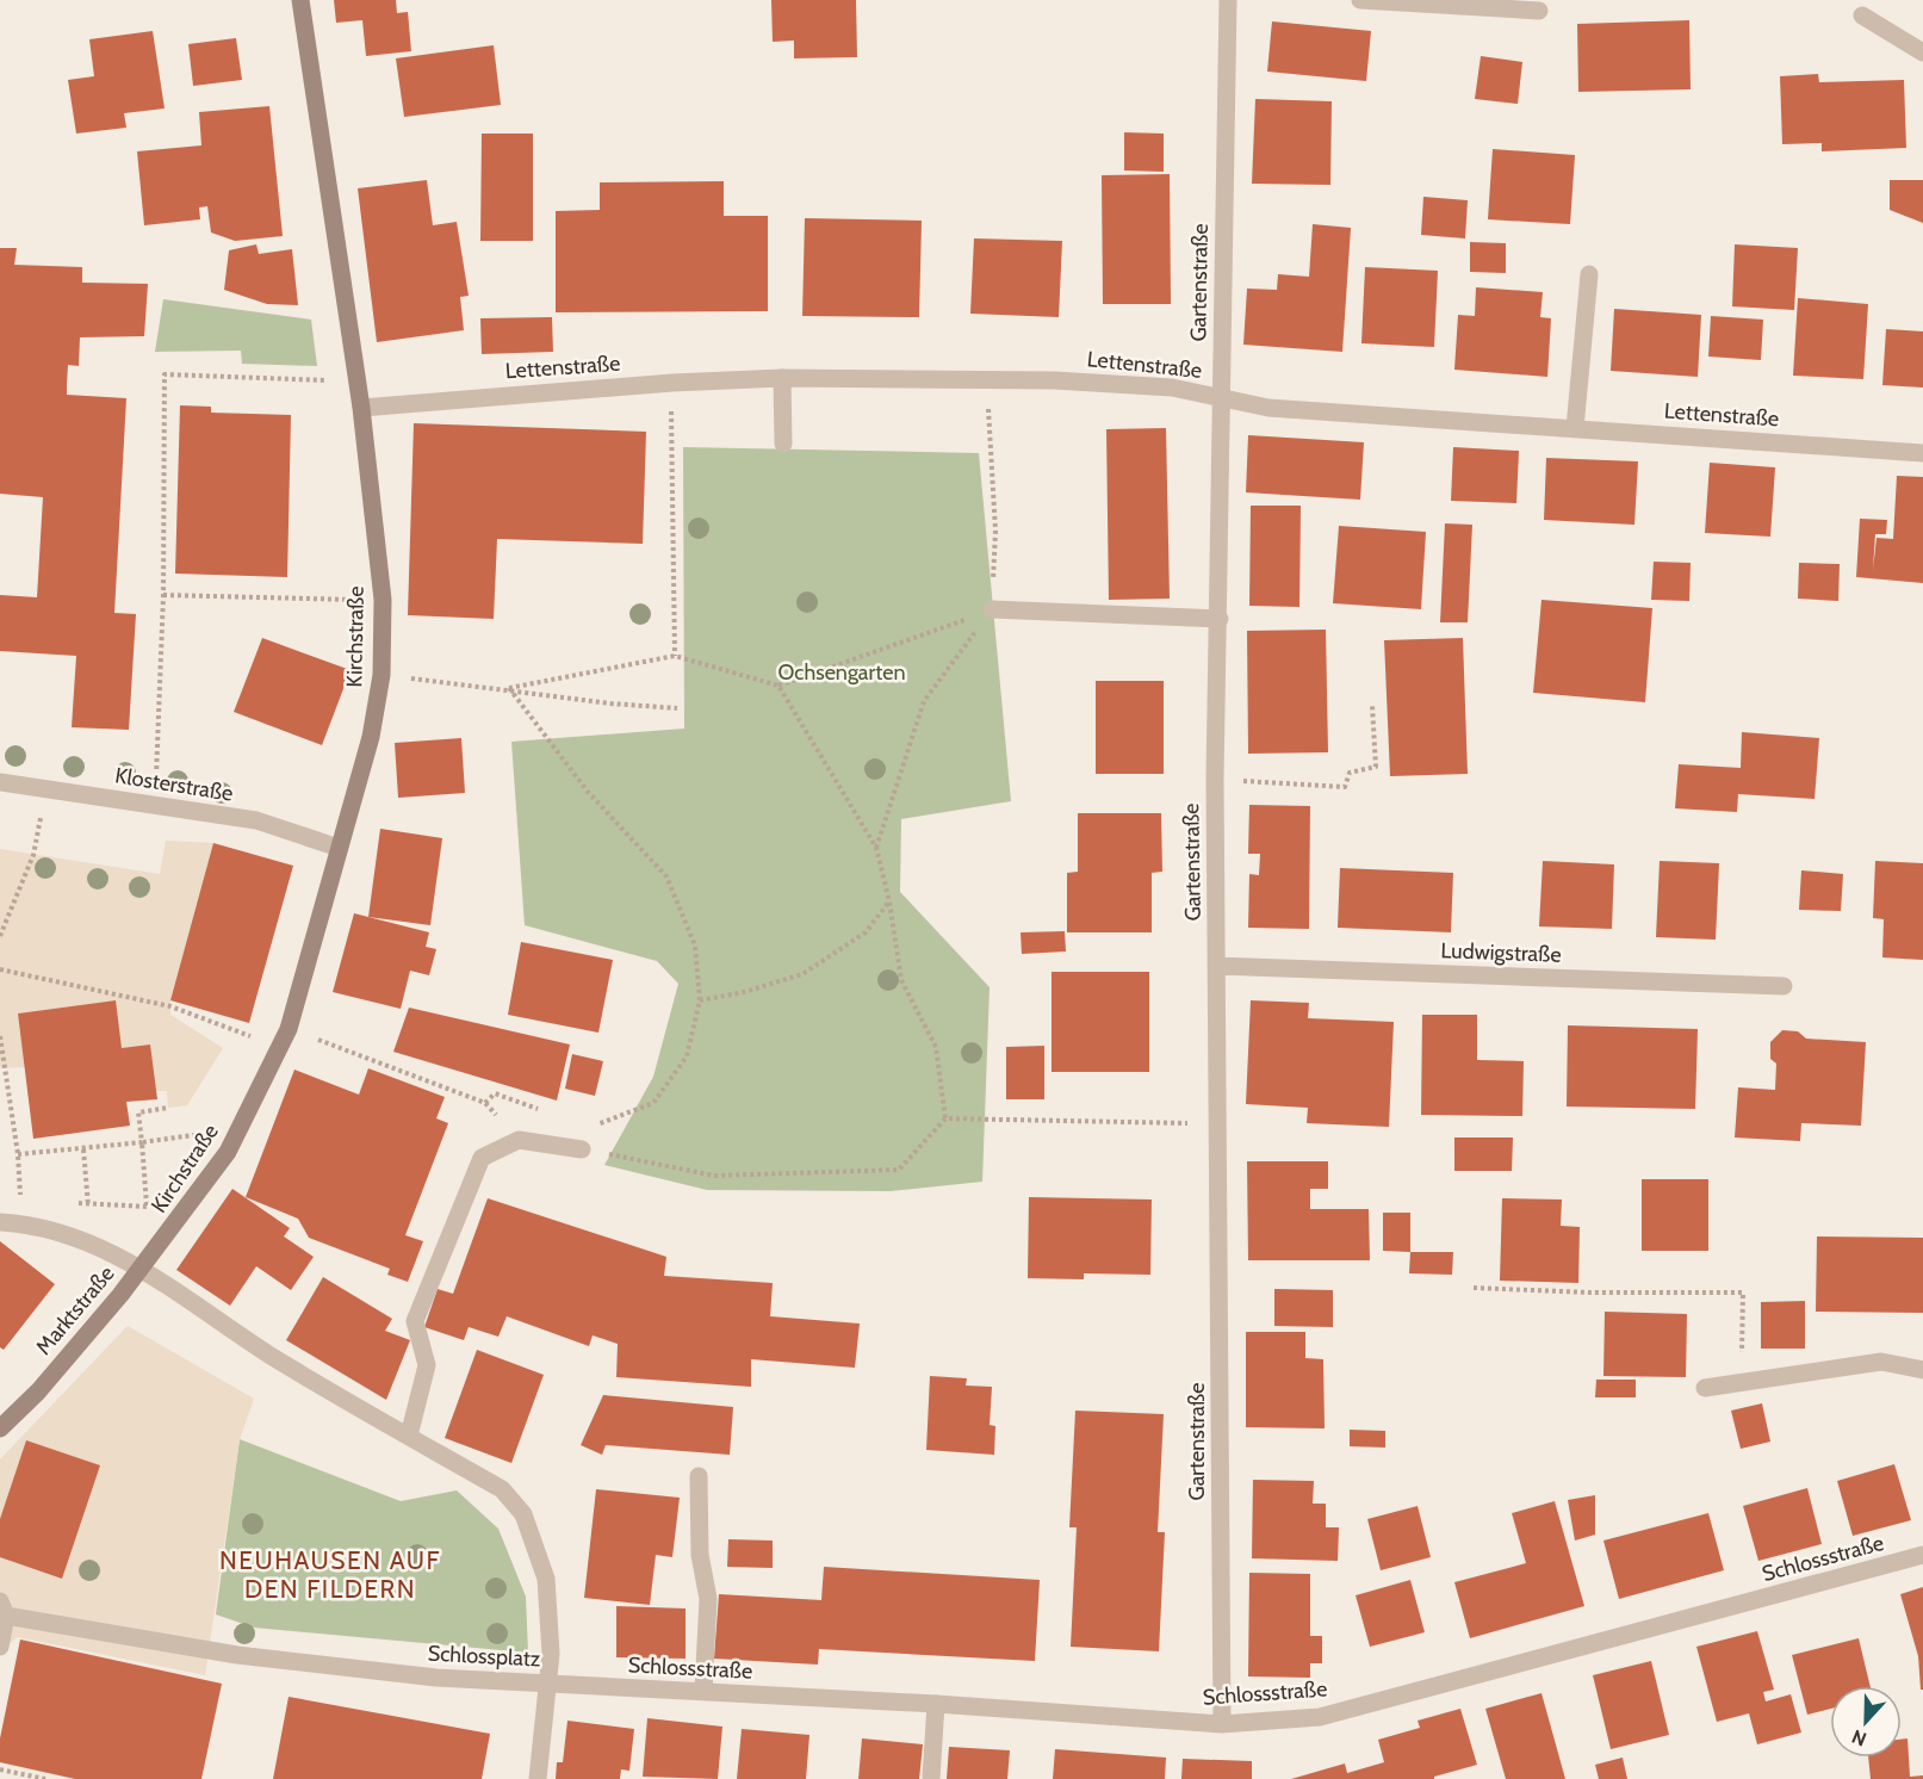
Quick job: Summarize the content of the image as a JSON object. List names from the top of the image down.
{
  "streets": {
    "main road": ["Kirchstraße", "Marktstraße"],
    "street": [
      "Gartenstraße",
      "Lettenstraße",
      "Klosterstraße",
      "Ludwigstraße",
      "Schlossstraße",
      "Schlossplatz"
    ]
  },
  "crossings": [
    ["Gartenstraße", "Lettenstraße"],
    ["Gartenstraße", "Ludwigstraße"],
    ["Gartenstraße", "Schlossstraße"],
    ["Lettenstraße", "Kirchstraße"],
    ["Kirchstraße", "Klosterstraße"],
    ["Kirchstraße", "Marktstraße"],
    ["Kirchstraße", "Schlossplatz"],
    ["Marktstraße", "Schlossplatz"],
    ["Schlossstraße", "Schlossplatz"]
  ],
  "districts": ["NEUHAUSEN AUF DEN FILDERN"],
  "parks": ["Ochsengarten"],
  "north": "bottom"
}
